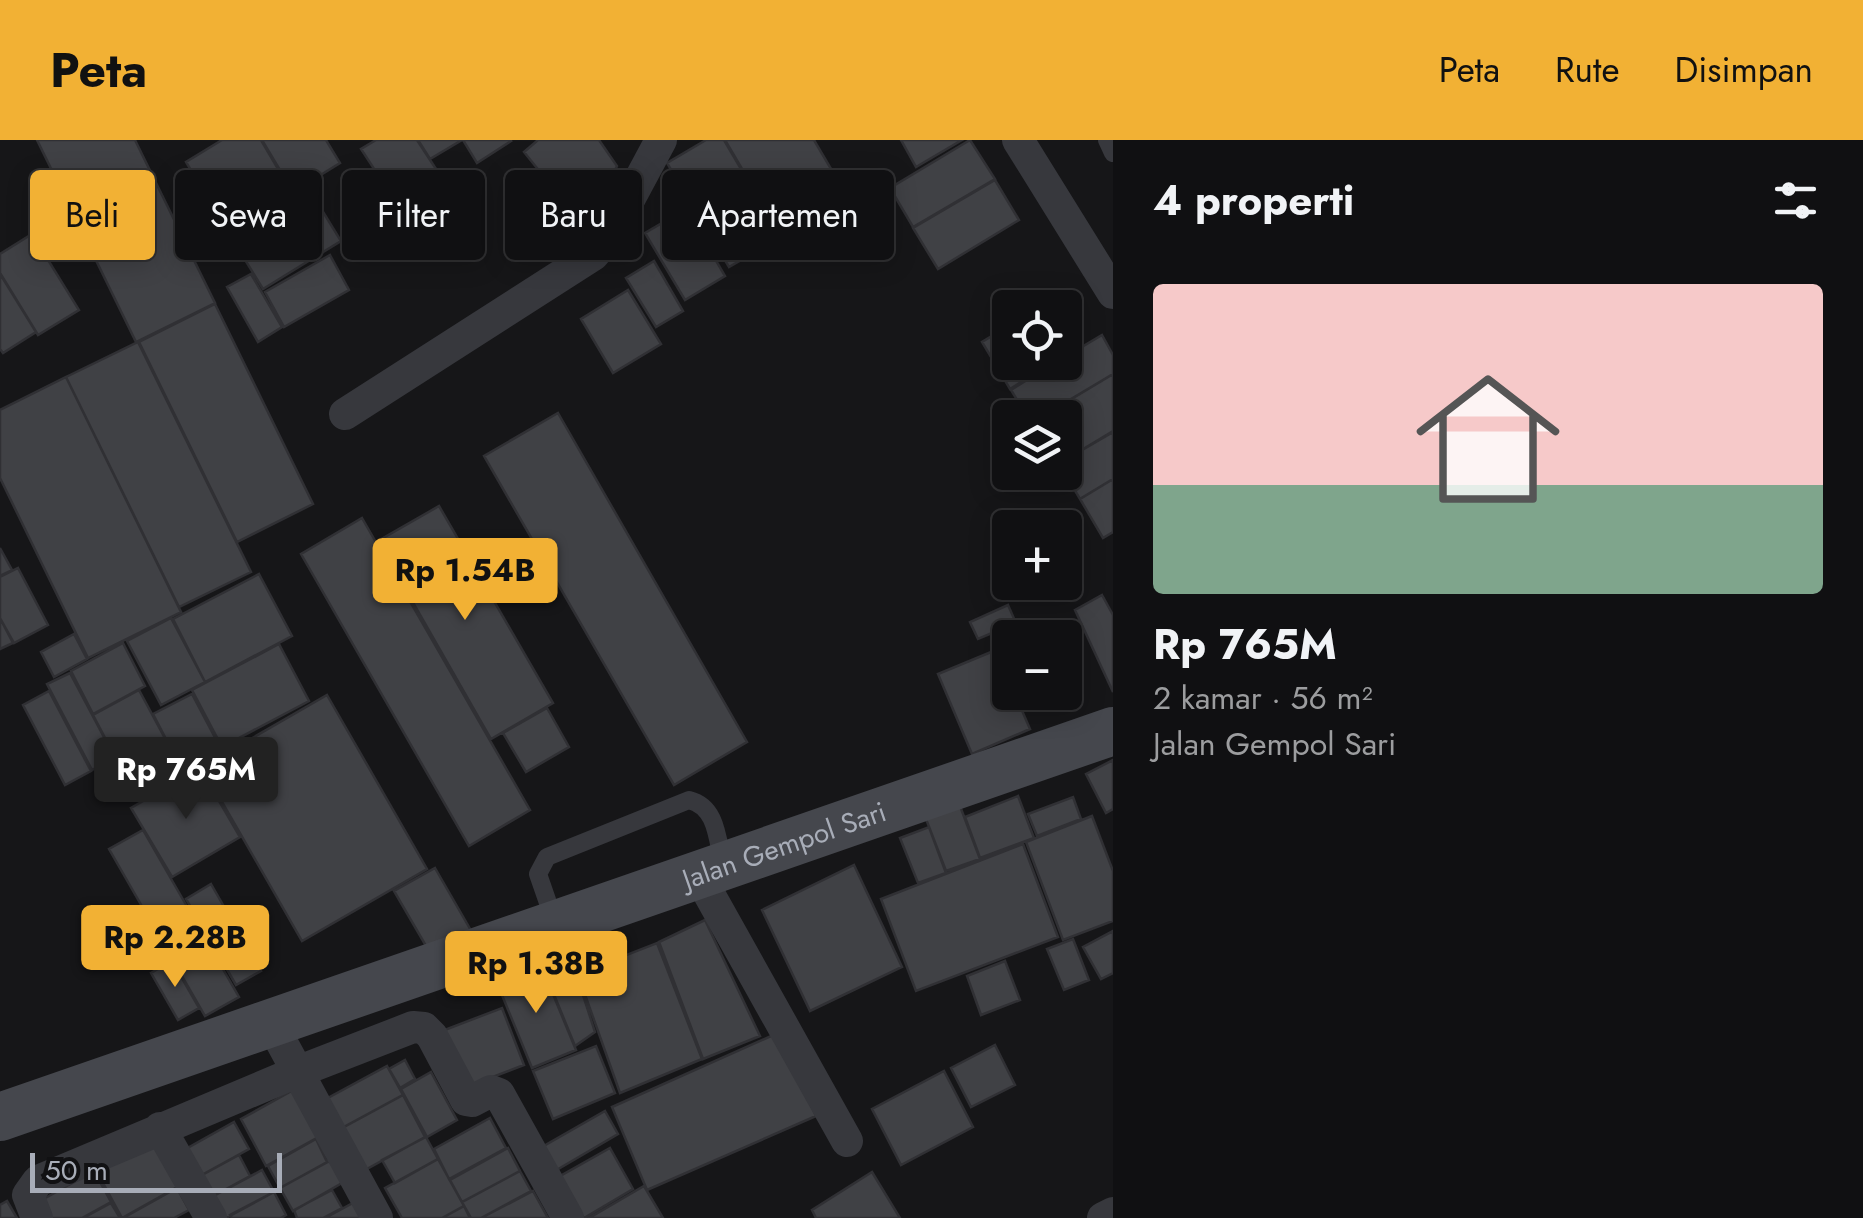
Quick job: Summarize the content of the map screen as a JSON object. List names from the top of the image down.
{
  "streets": {
    "street": ["Jalan Gempol Sari"]
  },
  "scale_bar": "50 m",
  "page": {
    "header": "Peta",
    "nav": ["Peta", "Rute", "Disimpan"],
    "heading": "4 properti",
    "chip": [
      "Beli",
      "Sewa",
      "Filter",
      "Baru",
      "Apartemen"
    ],
    "list": [
      {
        "name": "Rp 765M",
        "note": "2 kamar · 56 m² · Jalan Gempol Sari"
      }
    ],
    "map_buttons": ["+", "−"],
    "price": [
      "Rp 1.54B",
      "Rp 765M",
      "Rp 2.28B",
      "Rp 1.38B"
    ],
    "scale": "50 m"
  }
}
